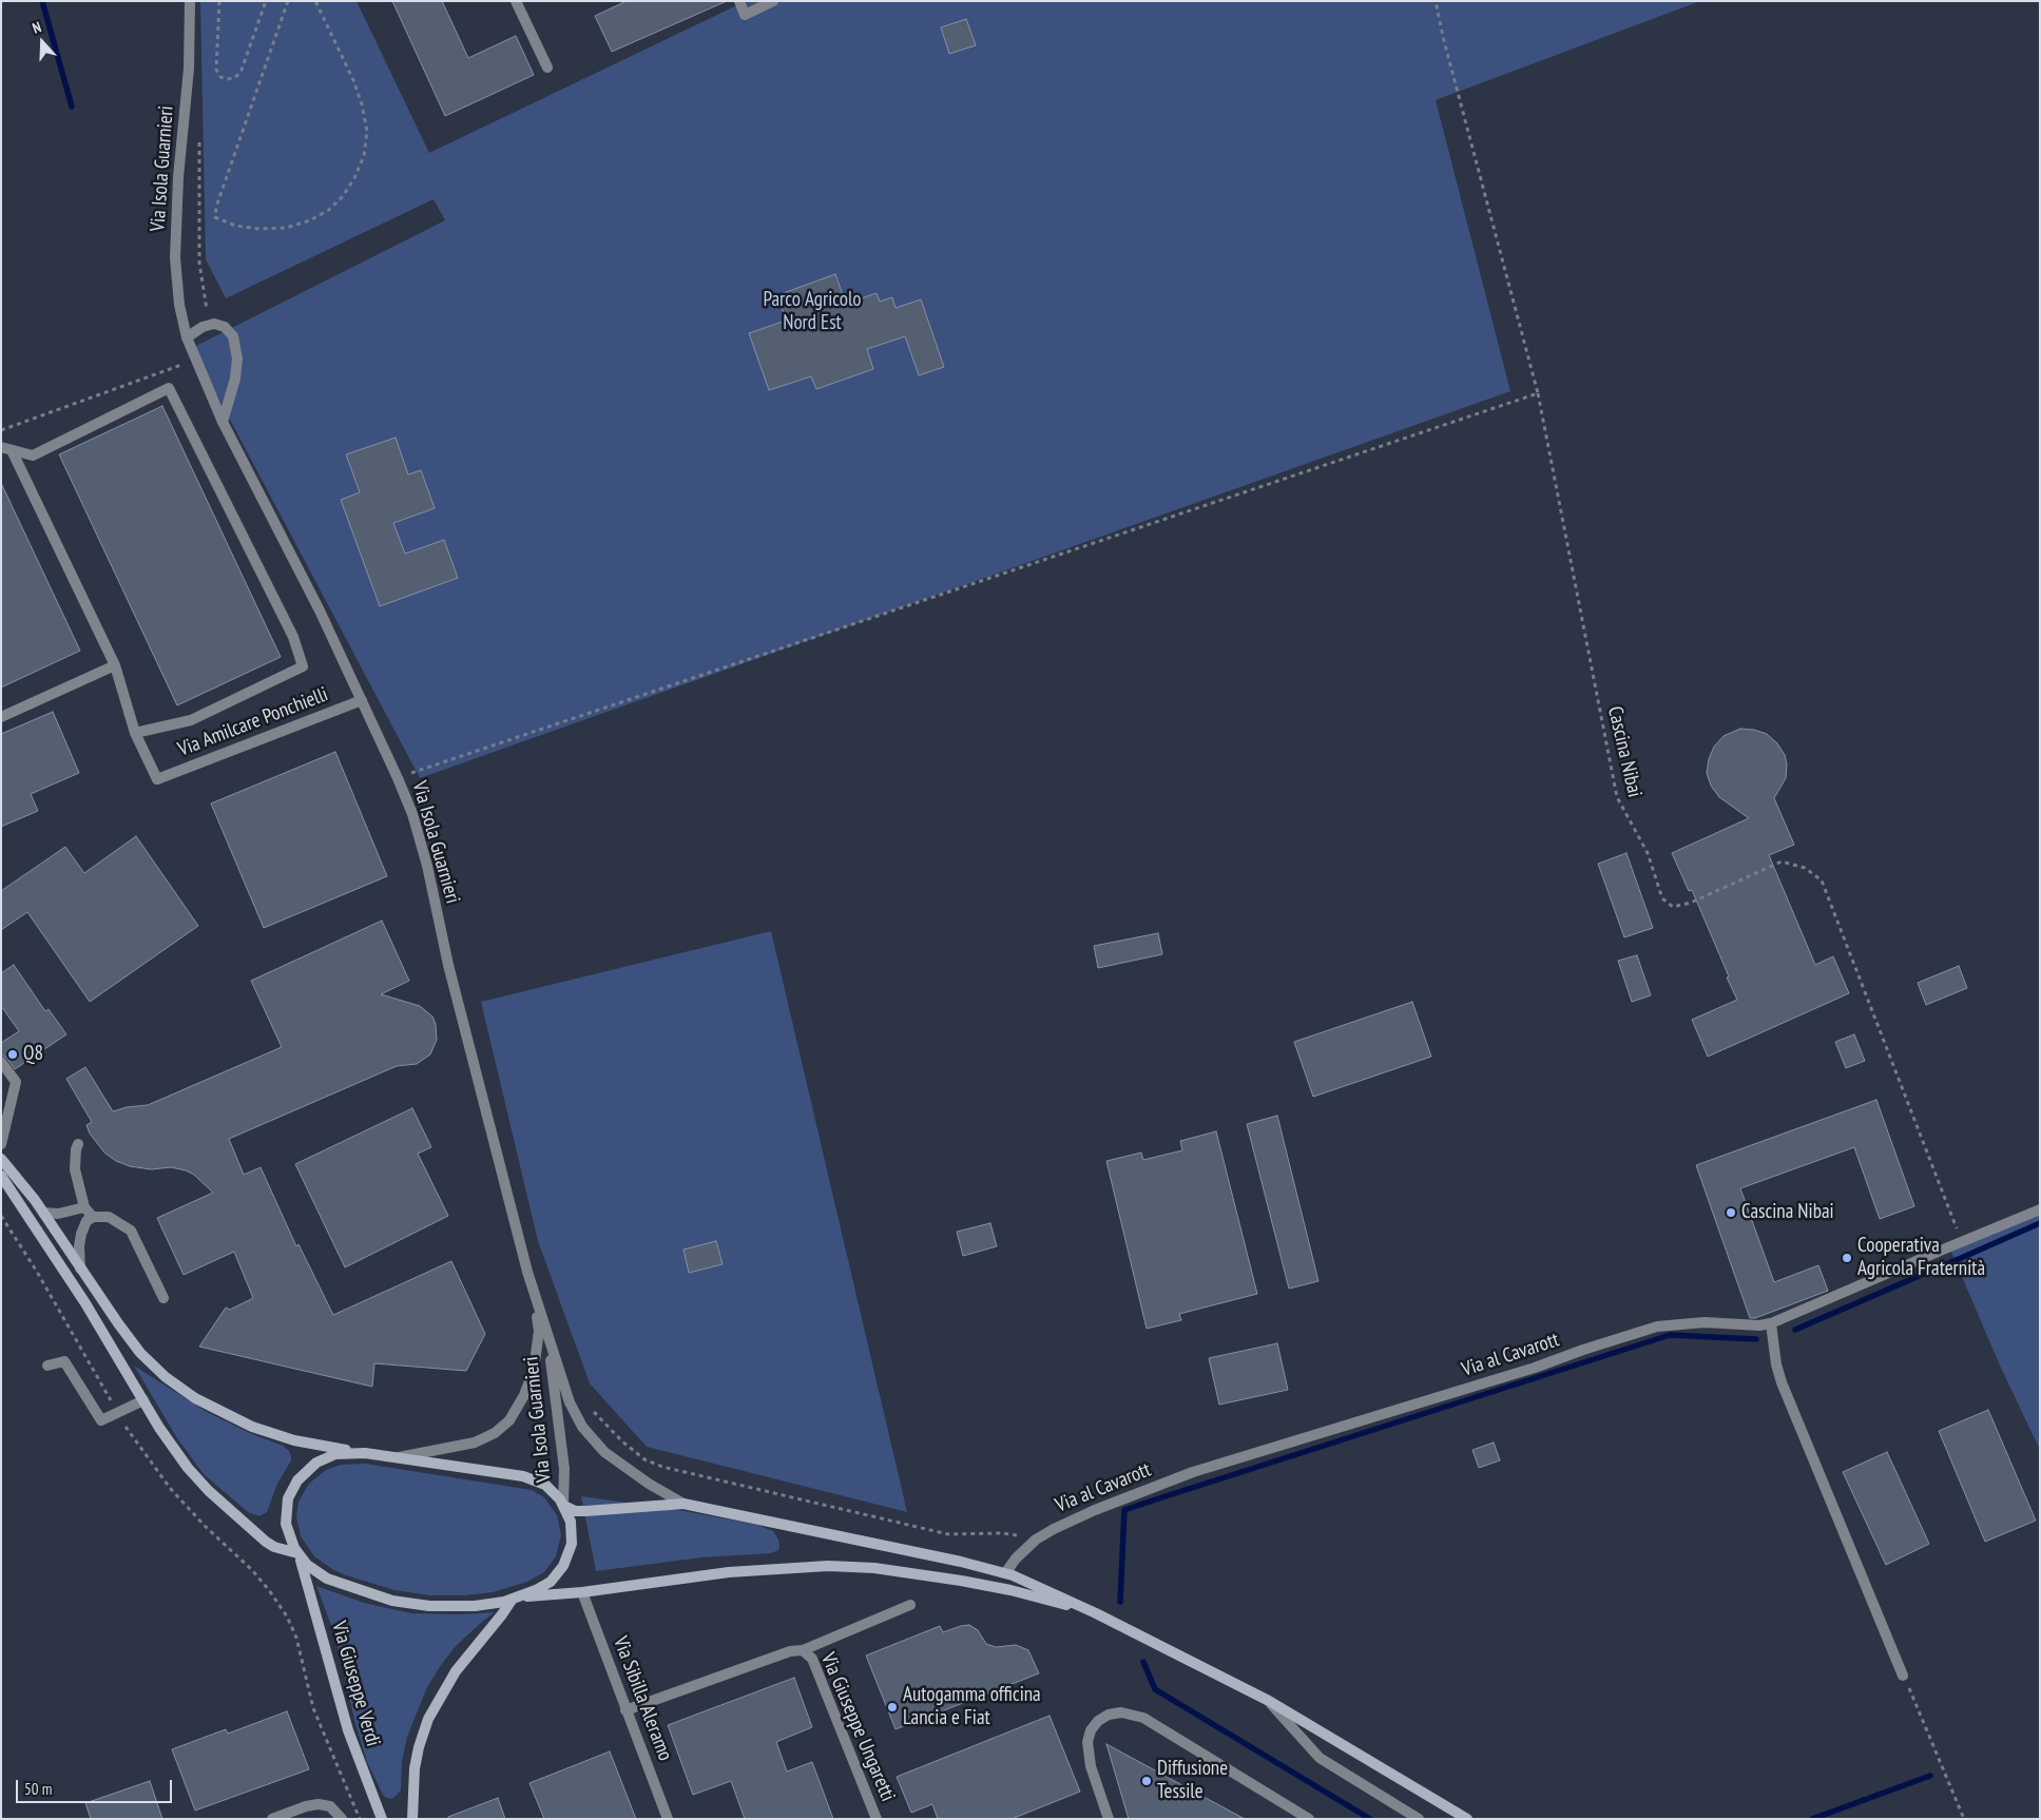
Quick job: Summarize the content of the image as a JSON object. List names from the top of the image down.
{
  "streets": {
    "main road": ["Via Giuseppe Verdi"],
    "street": [
      "Via Isola Guarnieri",
      "Via Amilcare Ponchielli",
      "Via al Cavarott",
      "Via Sibilla Aleramo",
      "Via Giuseppe Ungaretti"
    ],
    "path": ["Cascina Nibai"]
  },
  "crossings": [
    ["Via Isola Guarnieri", "Via Amilcare Ponchielli"],
    ["Cascina Nibai", "Via al Cavarott"],
    ["Via Sibilla Aleramo", "Via Giuseppe Ungaretti"]
  ],
  "parks": ["Parco Agricolo Nord Est"],
  "places": [
    "Q8",
    "Cascina Nibai",
    "Cooperativa Agricola Fraternità",
    "Autogamma officina Lancia e Fiat",
    "Diffusione Tessile"
  ],
  "scale_bar": "50 m",
  "north": "top"
}
